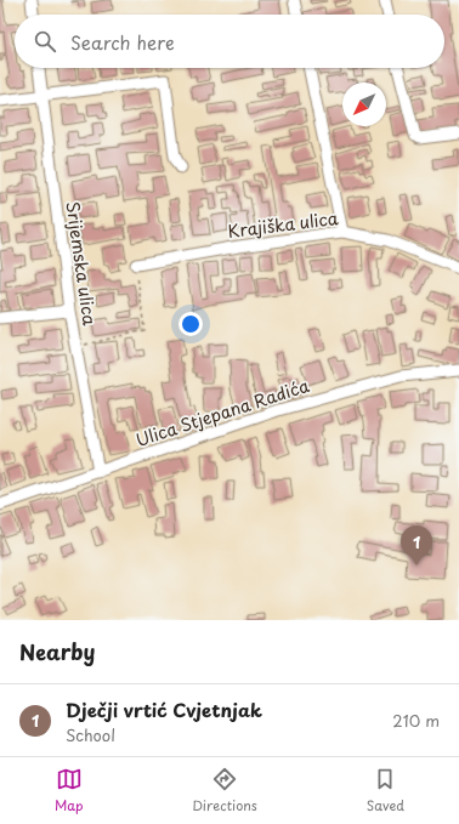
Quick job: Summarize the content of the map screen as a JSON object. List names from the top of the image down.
{
  "streets": {
    "street": ["Krajiška ulica", "Srijemska ulica", "Ulica Stjepana Radića"]
  },
  "crossings": [
    ["Srijemska ulica", "Ulica Stjepana Radića"]
  ],
  "north": "bottom left",
  "page": {
    "search": "Search here",
    "pins": "1",
    "heading": "Nearby",
    "list": [
      {
        "mark": "1",
        "name": "Dječji vrtić Cvjetnjak",
        "note": "School",
        "value": "210 m"
      }
    ],
    "nav": ["Map", "Directions", "Saved"]
  }
}
